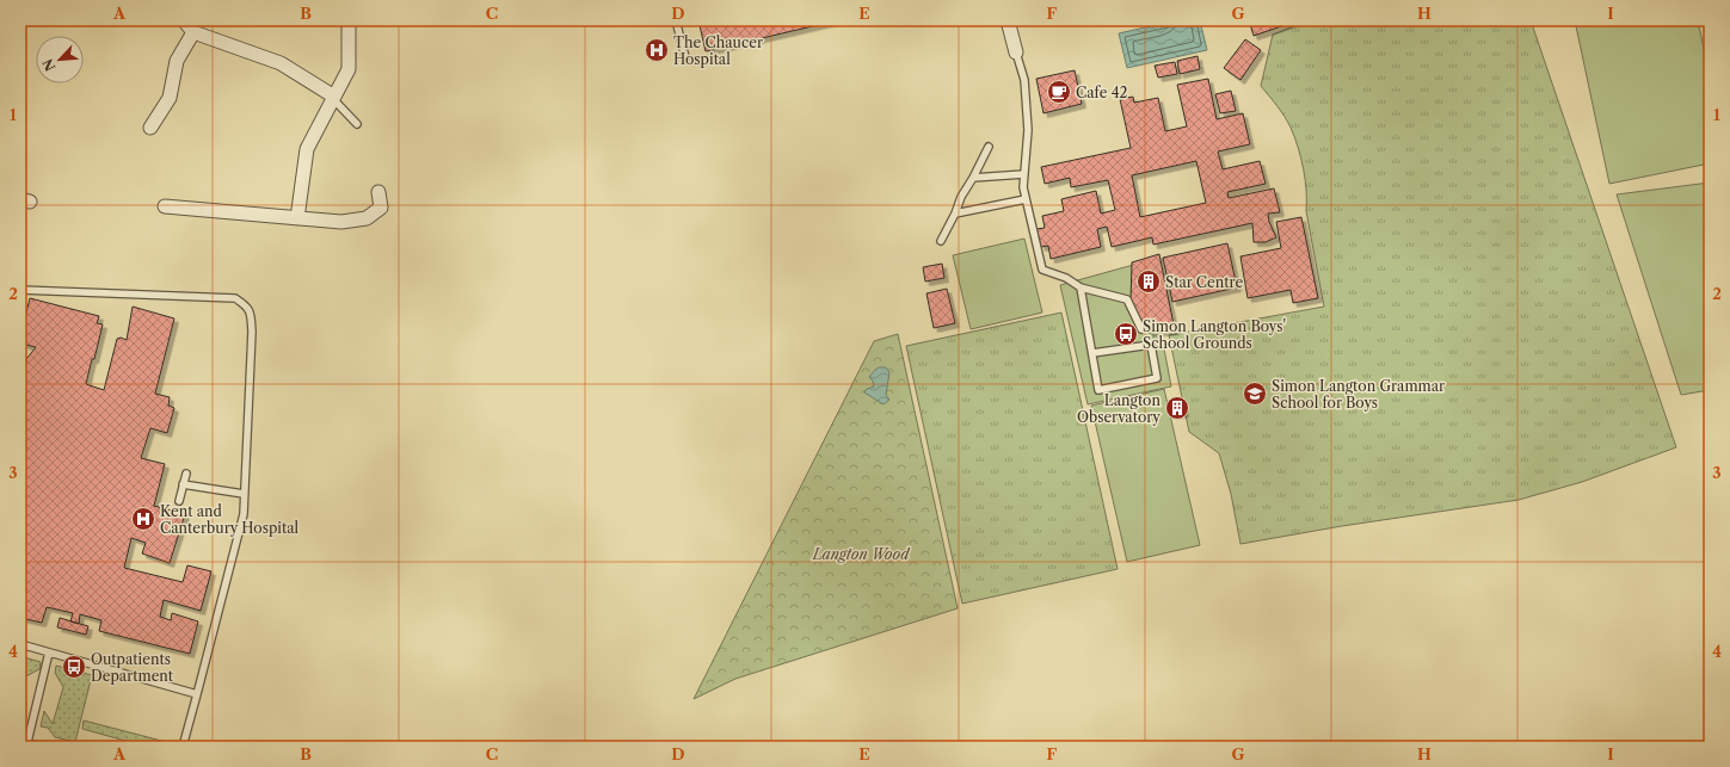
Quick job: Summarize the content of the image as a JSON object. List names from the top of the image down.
{
  "parks": ["Langton Wood"],
  "places": {
    "hospital": ["The Chaucer Hospital", "Kent and Canterbury Hospital"],
    "cafe": ["Cafe 42"],
    "building": ["Star Centre", "Langton Observatory"],
    "bus stop": ["Simon Langton Boys' School Grounds", "Outpatients Department"],
    "school or university": ["Simon Langton Grammar School for Boys"]
  },
  "north": "bottom left",
  "grid": {
    "columns": [
      "A",
      "B",
      "C",
      "D",
      "E",
      "F",
      "G",
      "H",
      "I"
    ],
    "rows": [
      "1",
      "2",
      "3",
      "4"
    ]
  }
}
